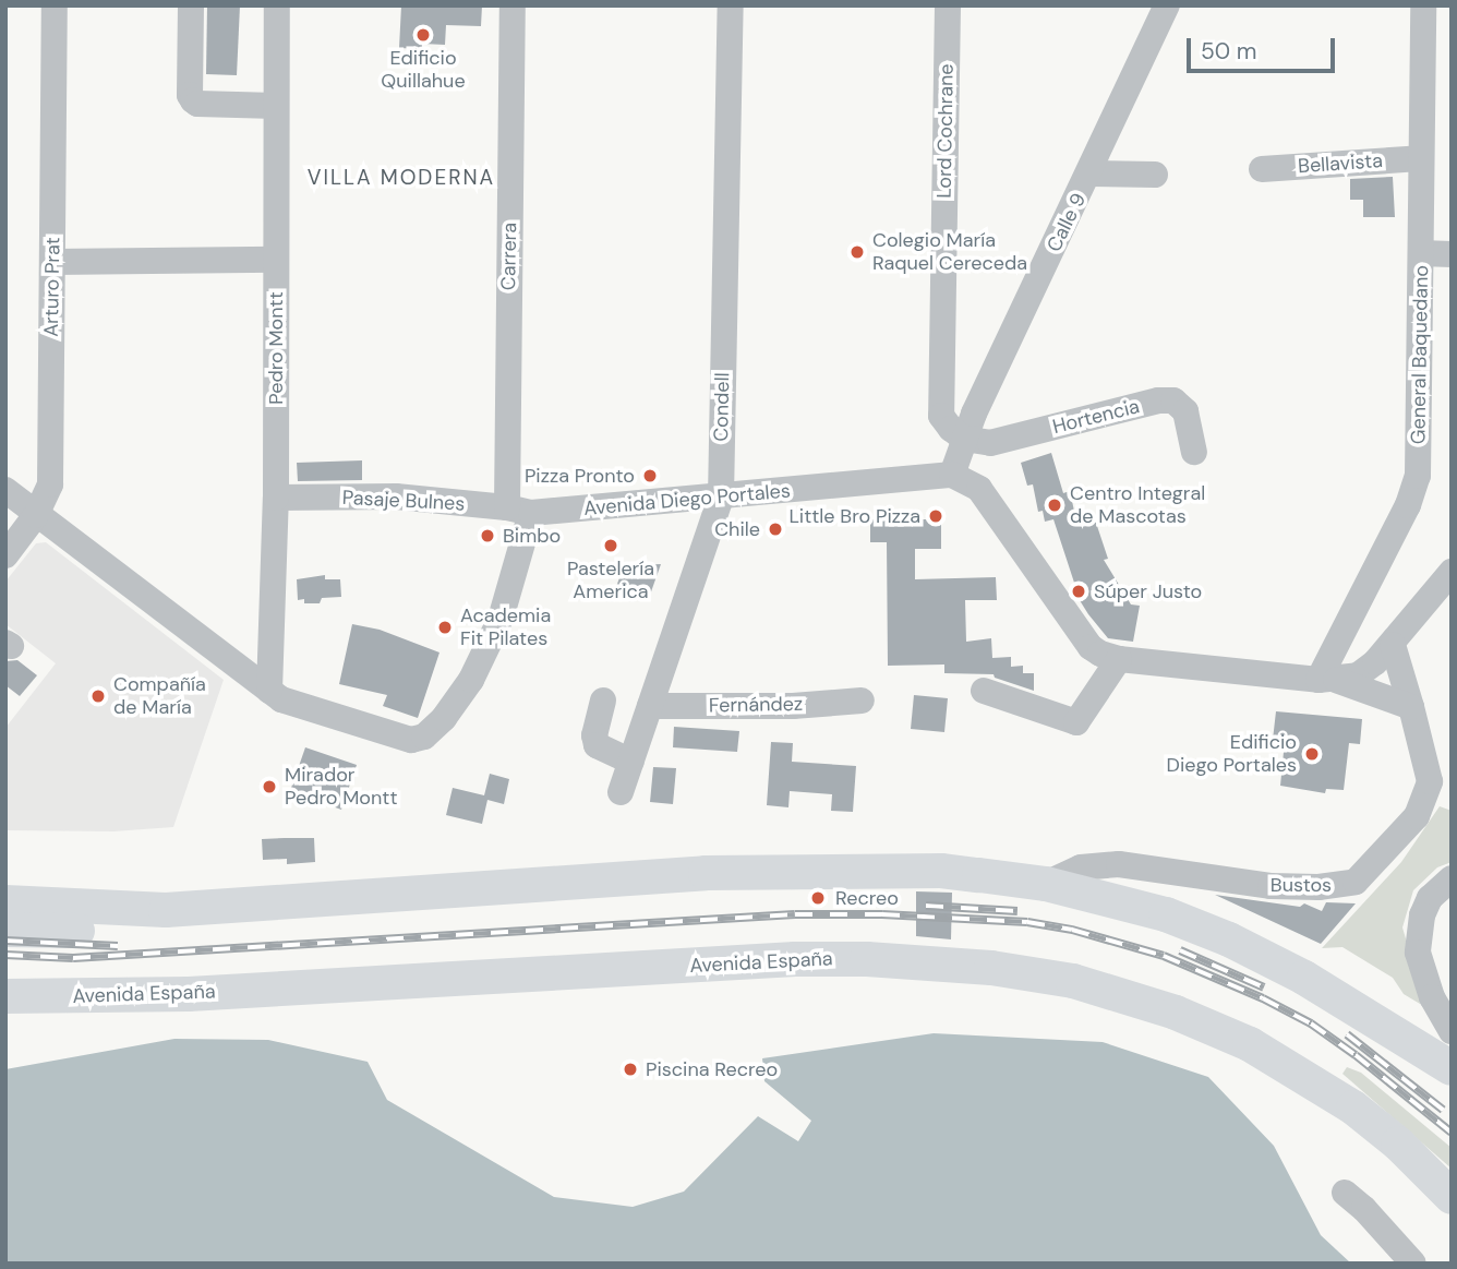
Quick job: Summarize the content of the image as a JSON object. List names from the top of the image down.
{
  "streets": {
    "main road": ["Avenida España"],
    "street": [
      "Lord Cochrane",
      "Bellavista",
      "Calle 9",
      "Carrera",
      "Arturo Prat",
      "Pedro Montt",
      "General Baquedano",
      "Condell",
      "Hortencia",
      "Avenida Diego Portales",
      "Pasaje Bulnes",
      "Fernández",
      "Bustos"
    ]
  },
  "crossings": [
    ["Lord Cochrane", "Calle 9"],
    ["Lord Cochrane", "Hortencia"],
    ["Bellavista", "General Baquedano"],
    ["Calle 9", "Hortencia"],
    ["Carrera", "Avenida Diego Portales"],
    ["Carrera", "Pasaje Bulnes"],
    ["Pedro Montt", "Pasaje Bulnes"],
    ["Condell", "Avenida Diego Portales"],
    ["Condell", "Fernández"],
    ["Avenida Diego Portales", "Pasaje Bulnes"]
  ],
  "districts": ["VILLA MODERNA"],
  "places": [
    "Edificio Quillahue",
    "Colegio María Raquel Cereceda",
    "Pizza Pronto",
    "Centro Integral de Mascotas",
    "Little Bro Pizza",
    "Chile",
    "Bimbo",
    "Pastelería America",
    "Súper Justo",
    "Academia Fit Pilates",
    "Compañía de María",
    "Edificio Diego Portales",
    "Mirador Pedro Montt",
    "Recreo",
    "Piscina Recreo"
  ],
  "scale_bar": "50 m"
}
